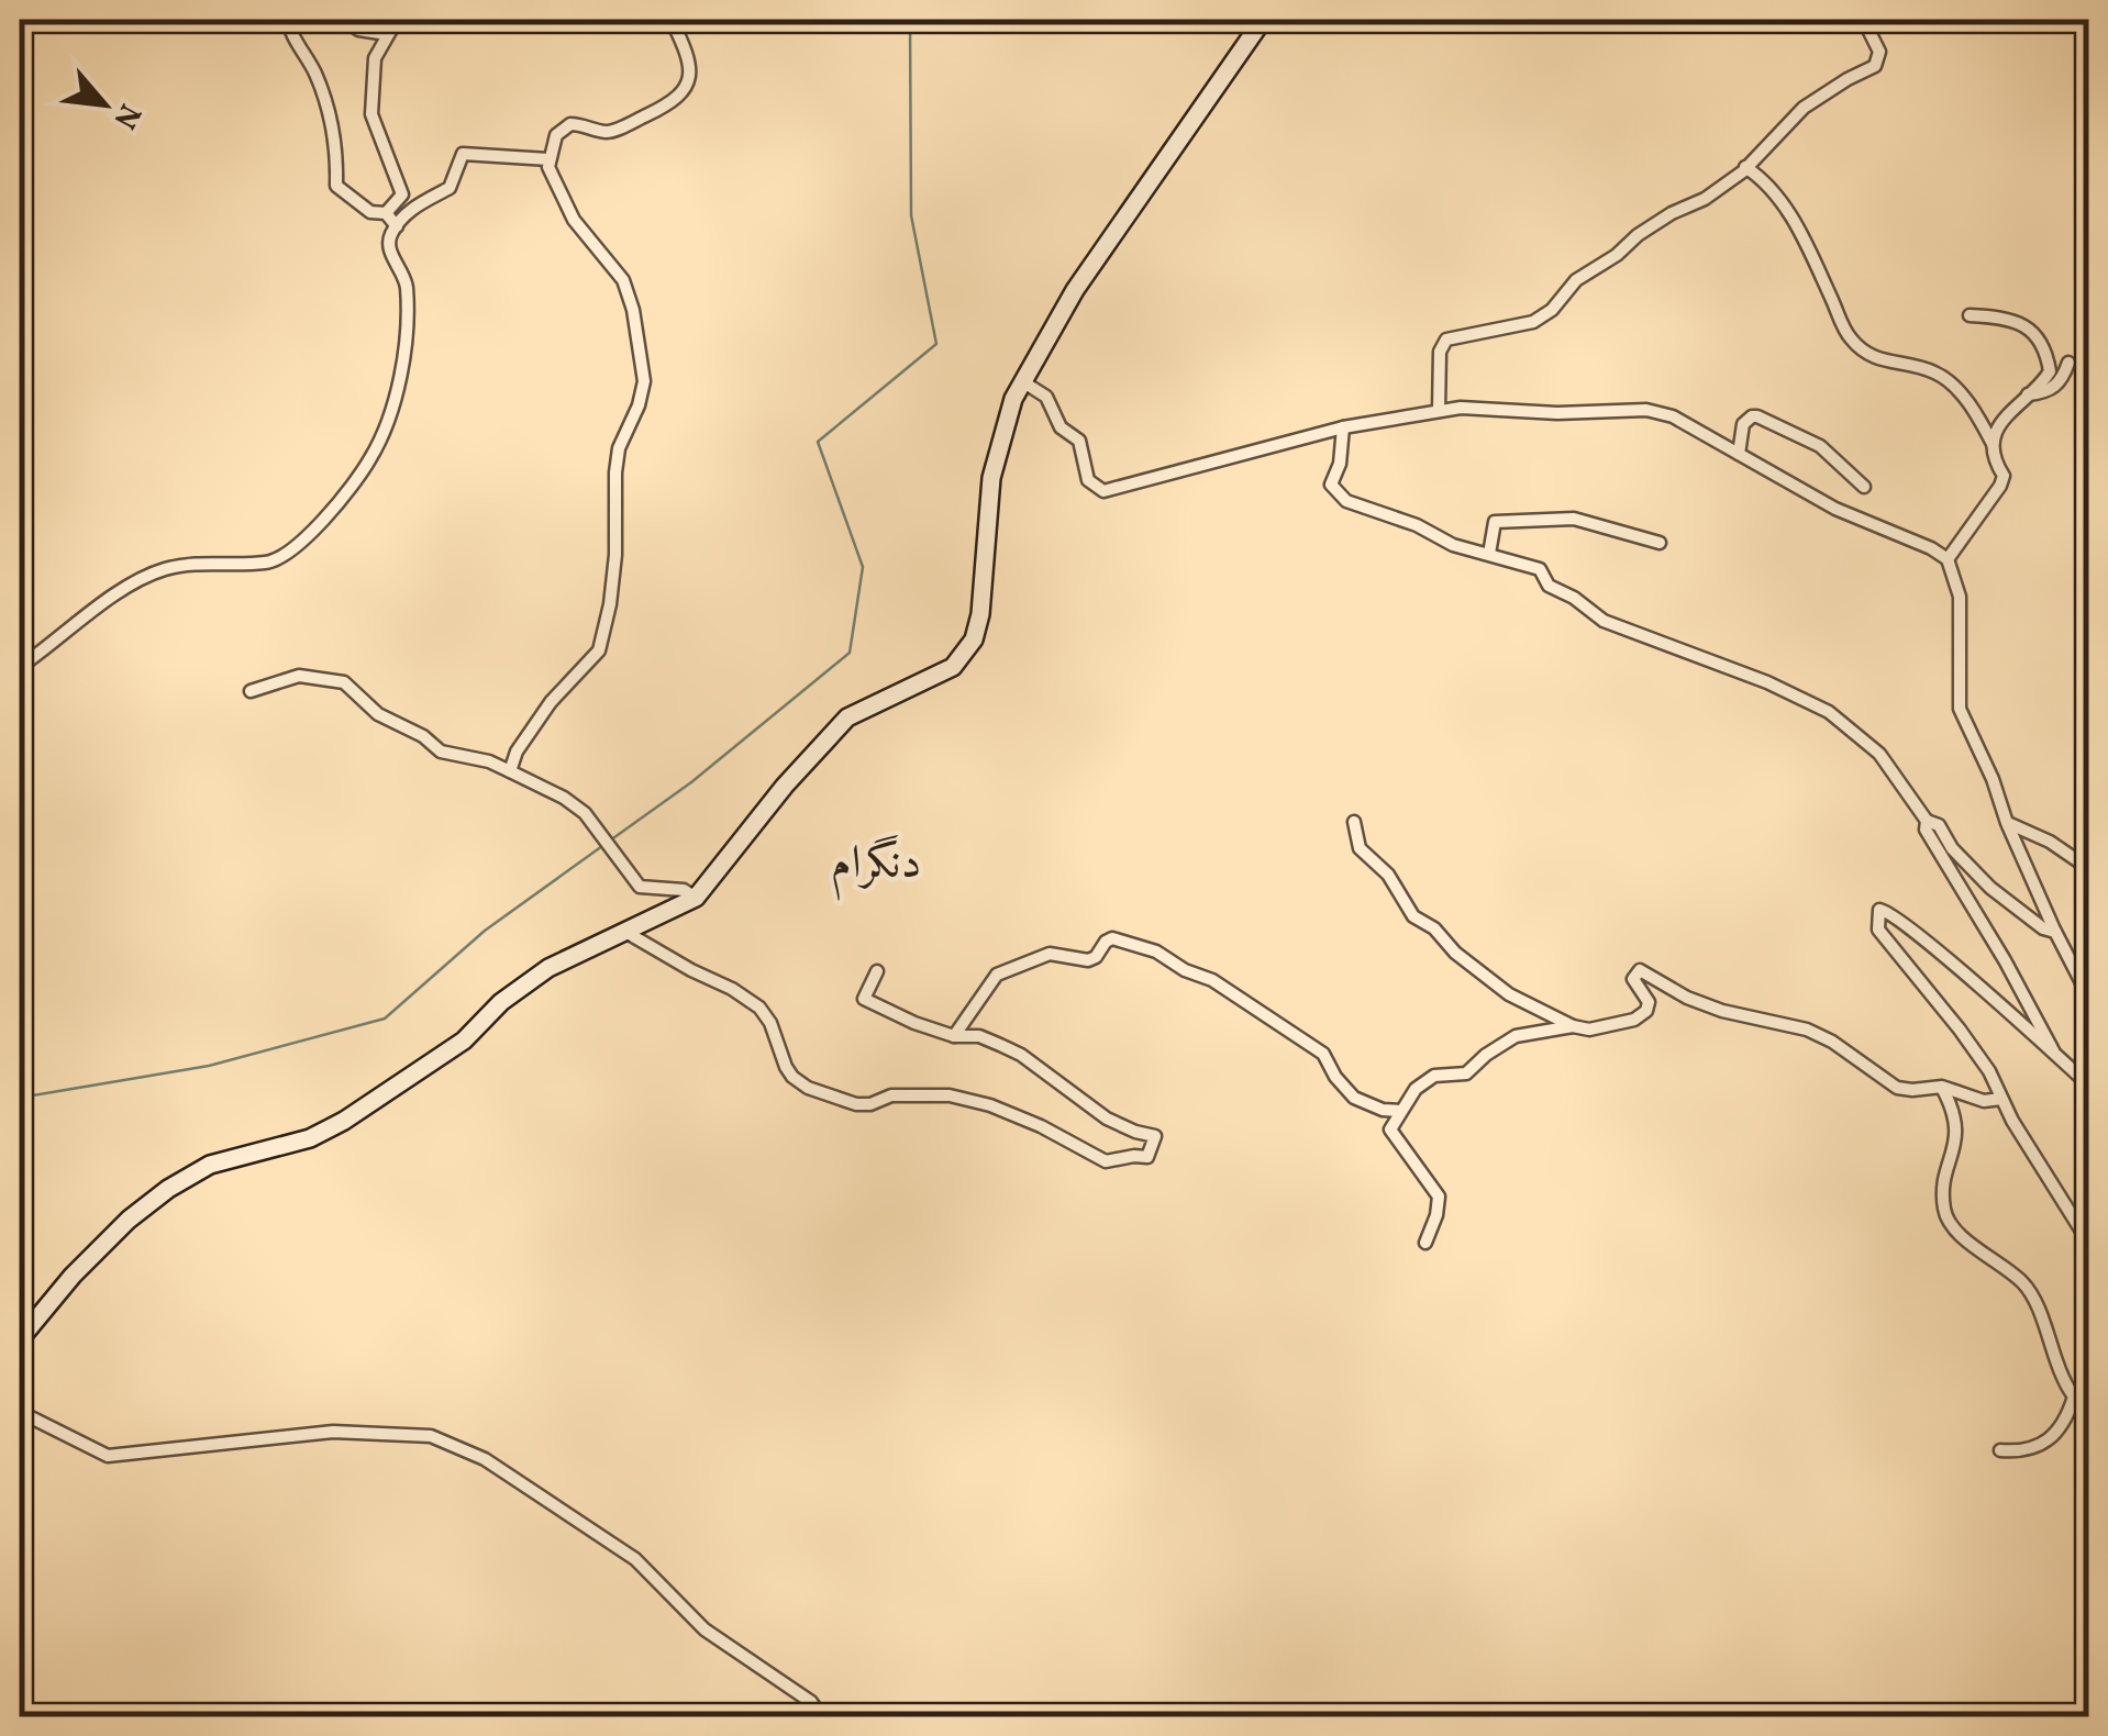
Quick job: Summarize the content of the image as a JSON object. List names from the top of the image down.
{
  "districts": ["دنگرام"],
  "north": "bottom right"
}
